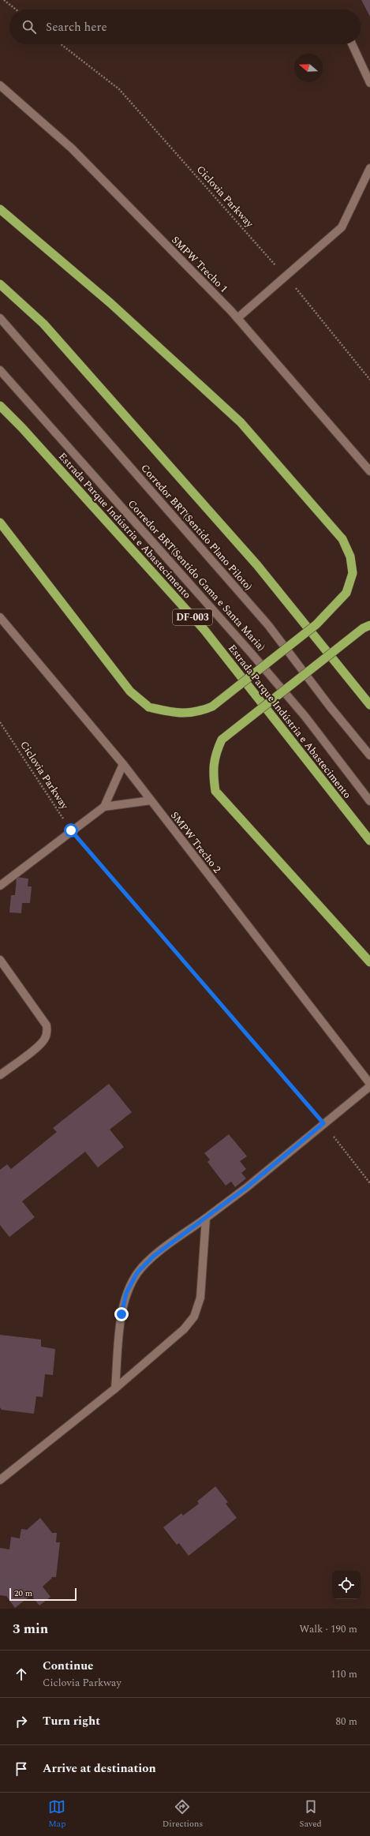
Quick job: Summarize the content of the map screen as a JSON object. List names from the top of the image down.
{
  "streets": {
    "highway": ["Estrada Parque Indústria e Abastecimento", "DF-003"],
    "street": [
      "SMPW Trecho 1",
      "Corredor BRT(Sentido Plano Piloto)",
      "Corredor BRT(Sentido Gama e Santa Maria)",
      "SMPW Trecho 2"
    ],
    "path": ["Ciclovia Parkway"]
  },
  "scale_bar": "20 m",
  "north": "left",
  "page": {
    "search": "Search here",
    "scale": "20 m",
    "heading": ["3 min", "Walk · 190 m"],
    "list": [
      ["Continue", "Ciclovia Parkway", "110 m"],
      ["Turn right", "80 m"],
      "Arrive at destination"
    ],
    "nav": ["Map", "Directions", "Saved"]
  }
}
